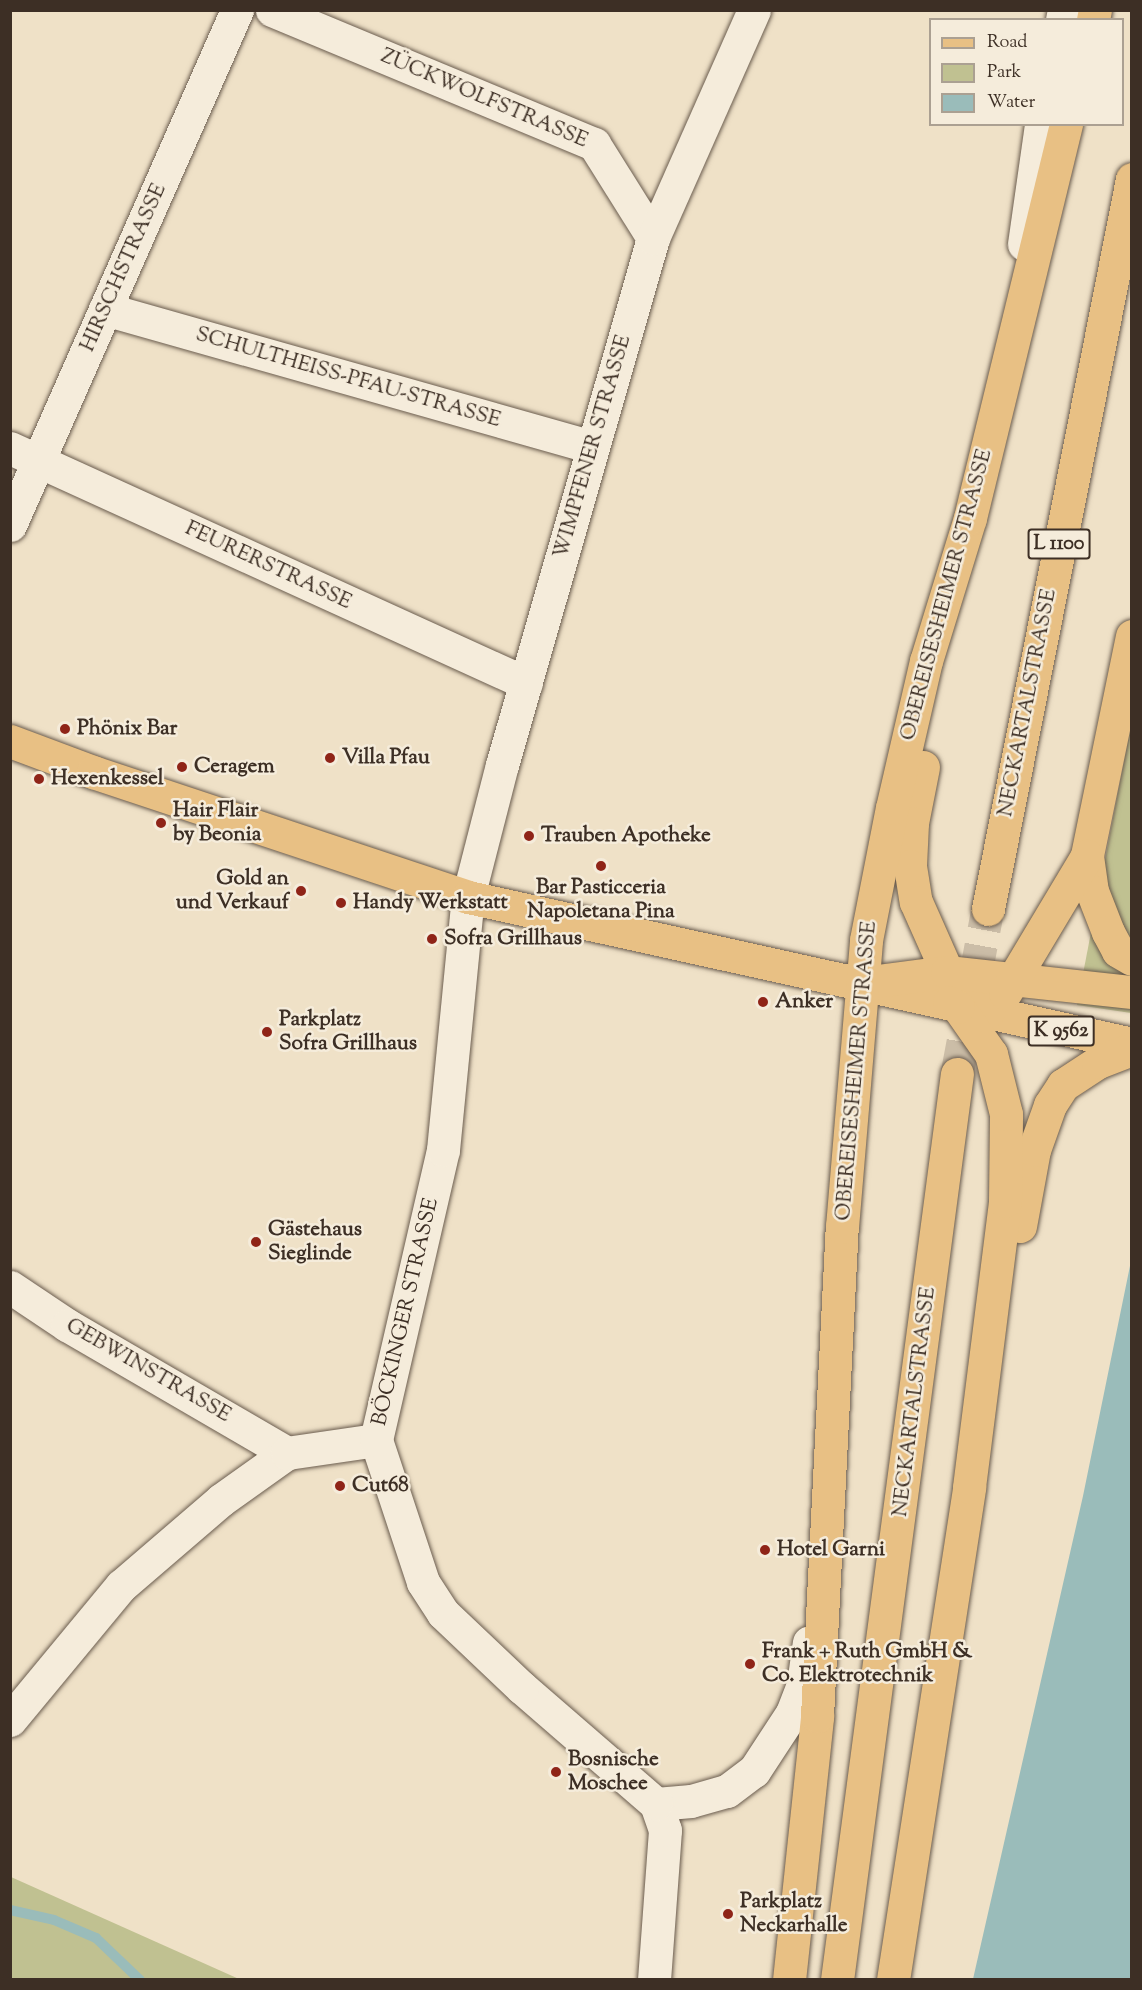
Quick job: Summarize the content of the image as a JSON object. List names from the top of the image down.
{
  "streets": {
    "main road": [
      "L 1100",
      "OBEREISESHEIMER STRASSE",
      "NECKARTALSTRASSE",
      "K 9562"
    ],
    "street": [
      "ZÜCKWOLFSTRASSE",
      "HIRSCHSTRASSE",
      "SCHULTHEISS-PFAU-STRASSE",
      "WIMPFENER STRASSE",
      "FEURERSTRASSE",
      "BÖCKINGER STRASSE",
      "GEBWINSTRASSE"
    ]
  },
  "crossings": [
    ["ZÜCKWOLFSTRASSE", "WIMPFENER STRASSE"],
    ["HIRSCHSTRASSE", "SCHULTHEISS-PFAU-STRASSE"],
    ["HIRSCHSTRASSE", "FEURERSTRASSE"],
    ["SCHULTHEISS-PFAU-STRASSE", "WIMPFENER STRASSE"],
    ["WIMPFENER STRASSE", "FEURERSTRASSE"],
    ["WIMPFENER STRASSE", "K 9562"],
    ["WIMPFENER STRASSE", "BÖCKINGER STRASSE"],
    ["OBEREISESHEIMER STRASSE", "K 9562"],
    ["OBEREISESHEIMER STRASSE", "BÖCKINGER STRASSE"],
    ["K 9562", "BÖCKINGER STRASSE"]
  ],
  "places": [
    "Phönix Bar",
    "Villa Pfau",
    "Ceragem",
    "Hexenkessel",
    "Hair Flair by Beonia",
    "Trauben Apotheke",
    "Bar Pasticceria Napoletana Pina",
    "Gold an und Verkauf",
    "Handy Werkstatt",
    "Sofra Grillhaus",
    "Anker",
    "Parkplatz Sofra Grillhaus",
    "Gästehaus Sieglinde",
    "Cut68",
    "Hotel Garni",
    "Frank + Ruth GmbH & Co. Elektrotechnik",
    "Bosnische Moschee",
    "Parkplatz Neckarhalle"
  ],
  "legend": ["Road", "Park", "Water"]
}
